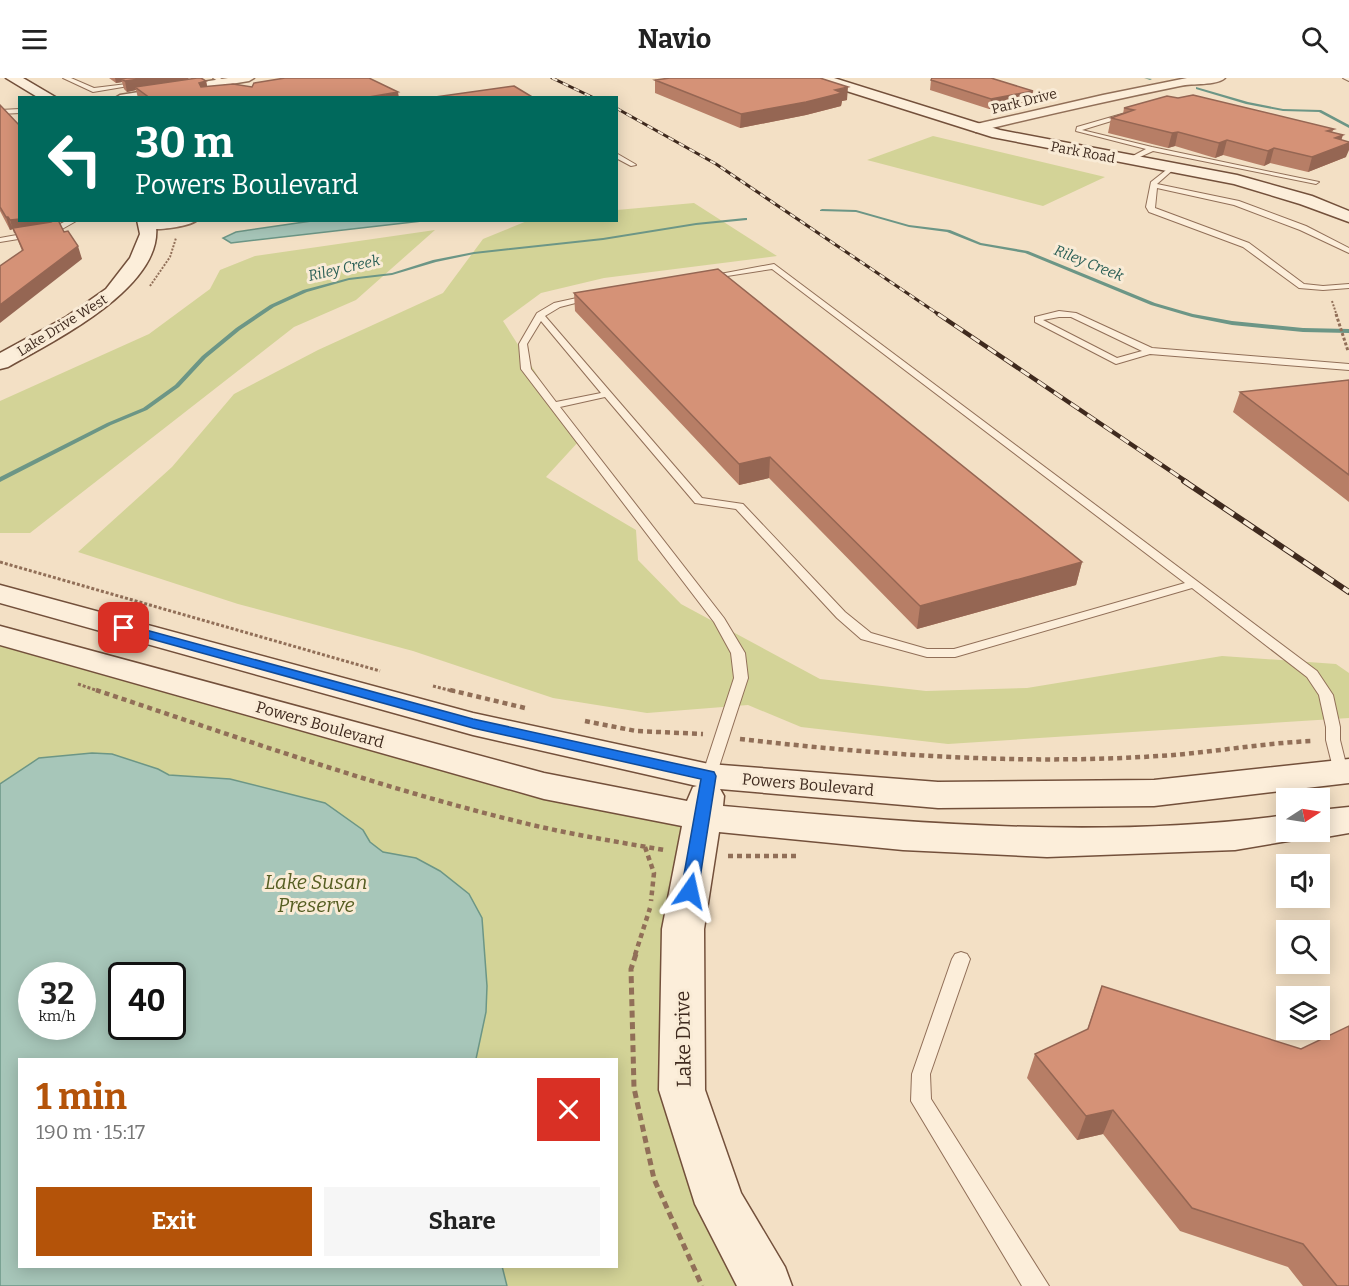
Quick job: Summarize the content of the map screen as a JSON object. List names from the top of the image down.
{
  "streets": {
    "main road": [
      "Park Road",
      "Lake Drive West",
      "Powers Boulevard",
      "Lake Drive"
    ],
    "street": ["Park Drive"]
  },
  "crossings": [
    ["Park Drive", "Park Road"],
    ["Powers Boulevard", "Lake Drive"]
  ],
  "water": ["Riley Creek"],
  "parks": ["Lake Susan Preserve"],
  "north": "right",
  "page": {
    "header": "Navio",
    "turn": ["30 m", "Powers Boulevard"],
    "speed": "32 km/h",
    "limit": "40",
    "heading": ["1 min", "190 m · 15:17"],
    "buttons": ["Exit", "Share"]
  }
}
